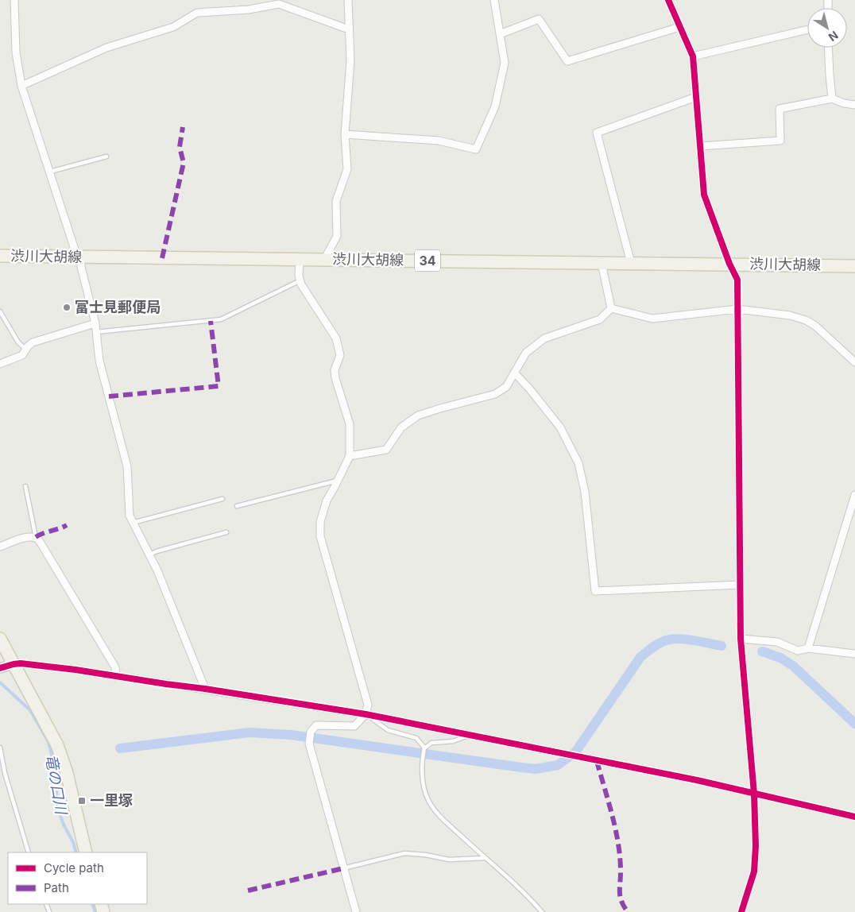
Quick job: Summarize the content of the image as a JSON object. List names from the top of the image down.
{
  "streets": {
    "main road": ["渋川大胡線", "34"]
  },
  "water": ["竜の口川"],
  "places": {
    "other": ["富士見郵便局"],
    "transit": ["一里塚"]
  },
  "legend": ["Cycle path", "Path"],
  "north": "bottom right"
}
